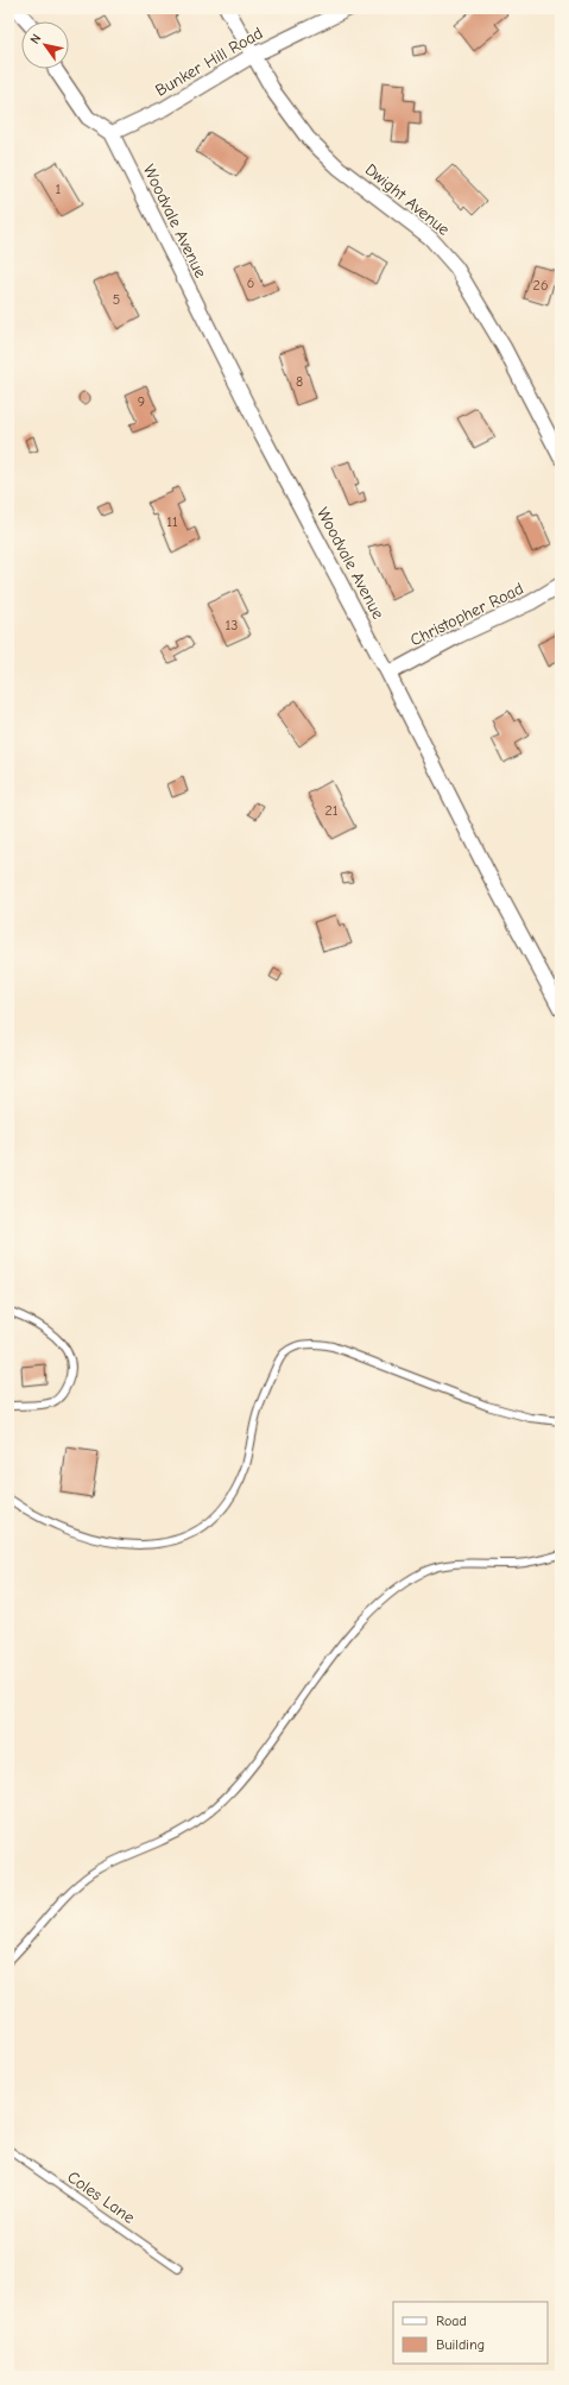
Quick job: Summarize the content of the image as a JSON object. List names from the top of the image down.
{
  "streets": {
    "street": [
      "Bunker Hill Road",
      "Dwight Avenue",
      "Woodvale Avenue",
      "Christopher Road"
    ],
    "lane": ["Coles Lane"]
  },
  "crossings": [
    ["Bunker Hill Road", "Dwight Avenue"],
    ["Bunker Hill Road", "Woodvale Avenue"],
    ["Woodvale Avenue", "Christopher Road"]
  ],
  "house_numbers": [
    "1",
    "6",
    "26",
    "5",
    "8",
    "9",
    "11",
    "13",
    "21"
  ],
  "legend": ["Road", "Building"],
  "north": "top left"
}
